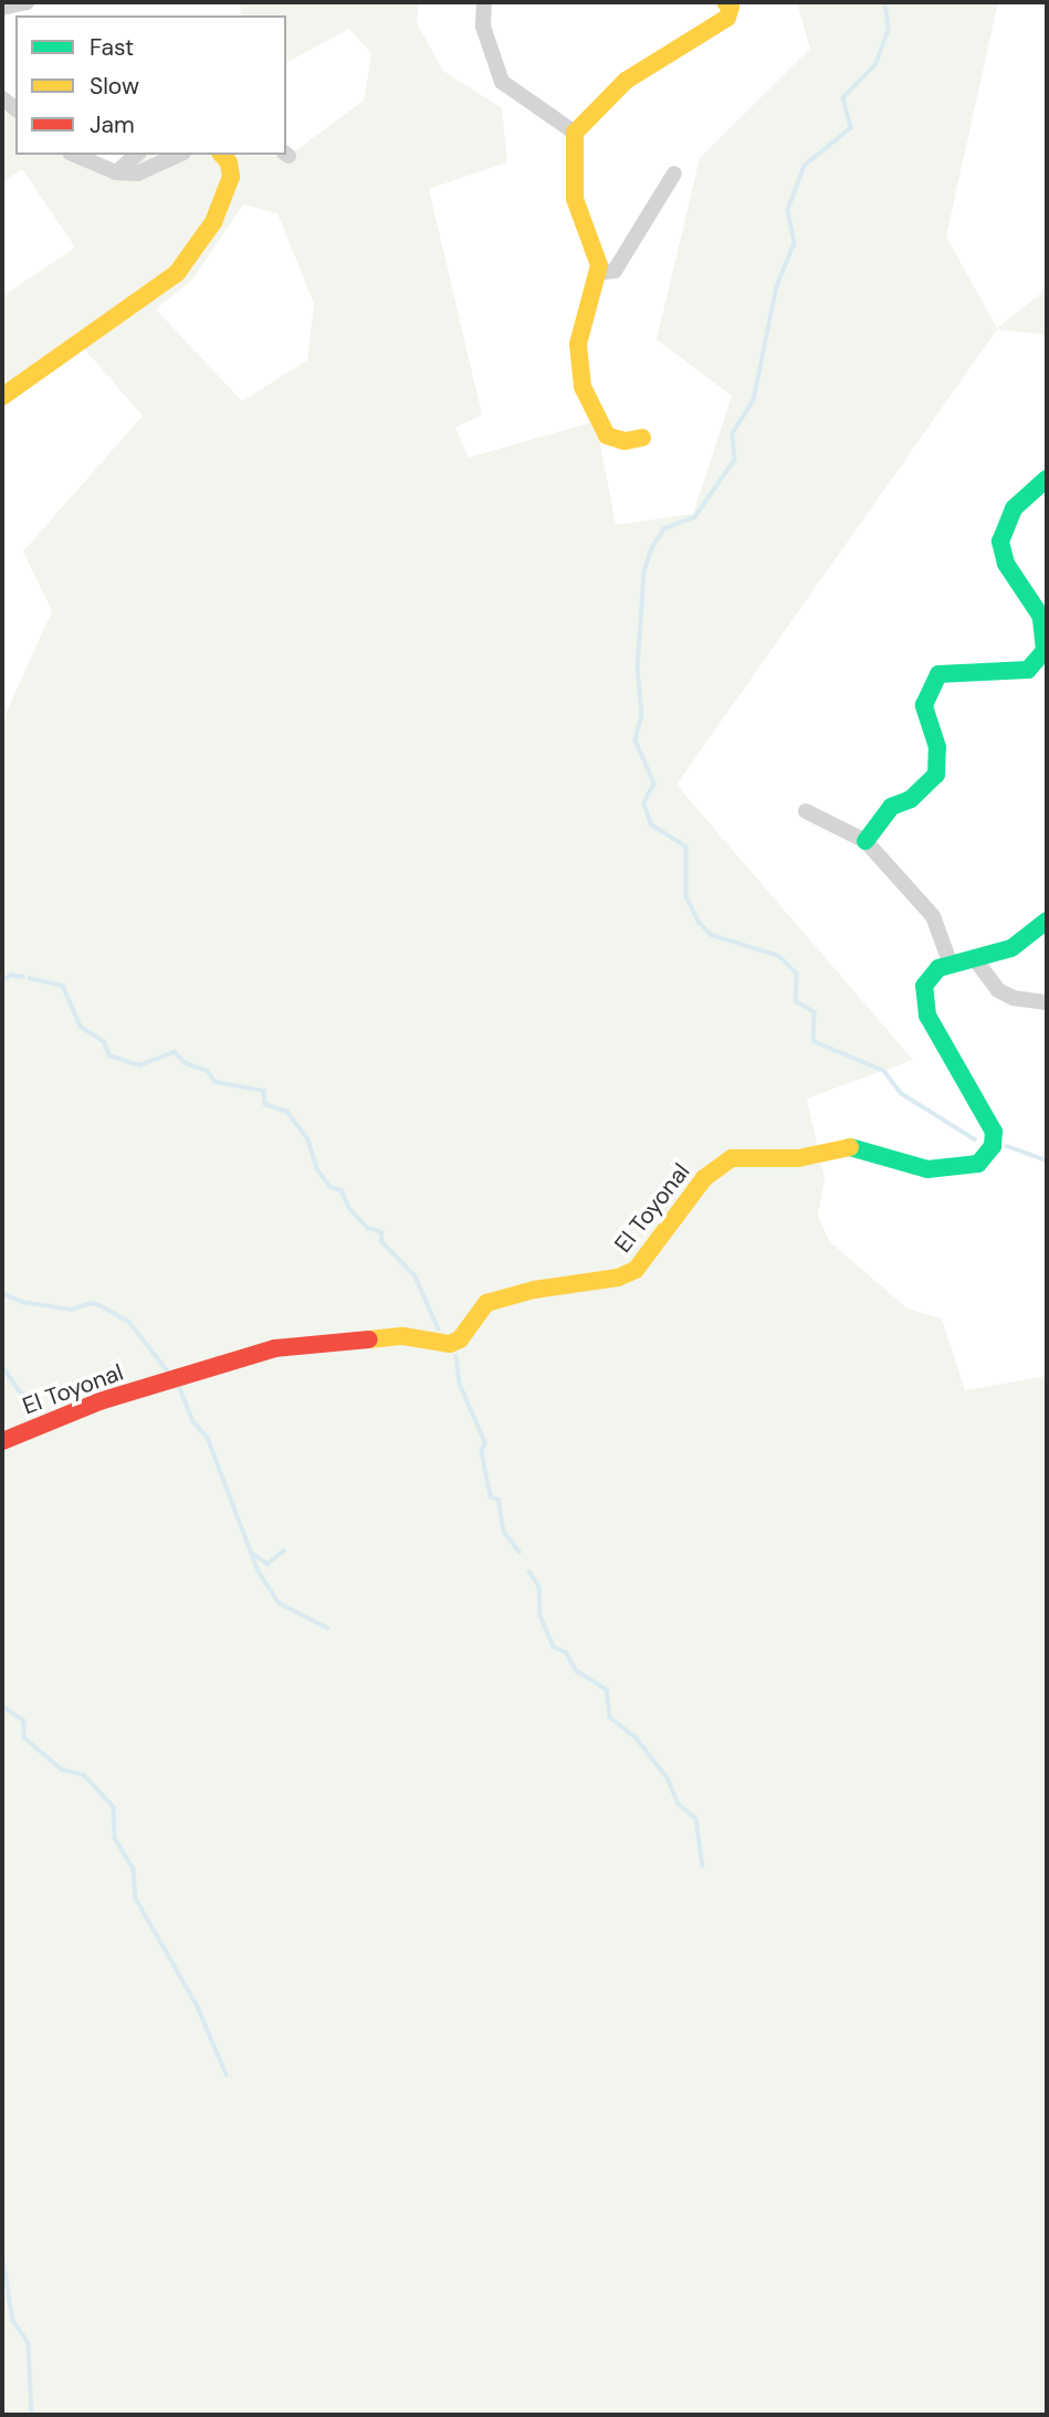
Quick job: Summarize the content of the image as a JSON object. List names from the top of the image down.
{
  "streets": {
    "street": ["El Toyonal"]
  },
  "legend": ["Fast", "Slow", "Jam"]
}
